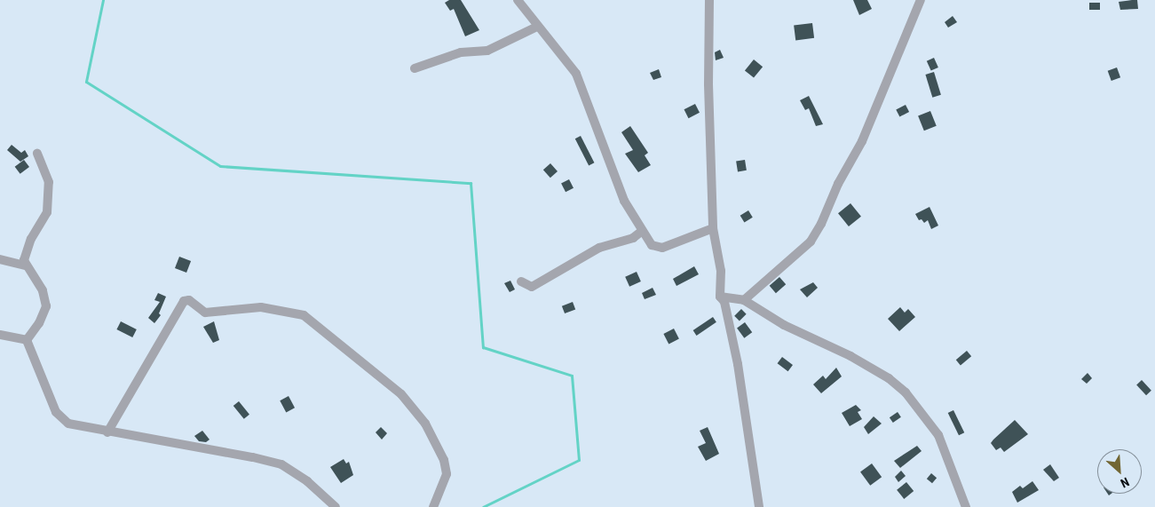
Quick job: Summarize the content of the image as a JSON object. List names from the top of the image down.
{
  "north": "bottom right"
}
